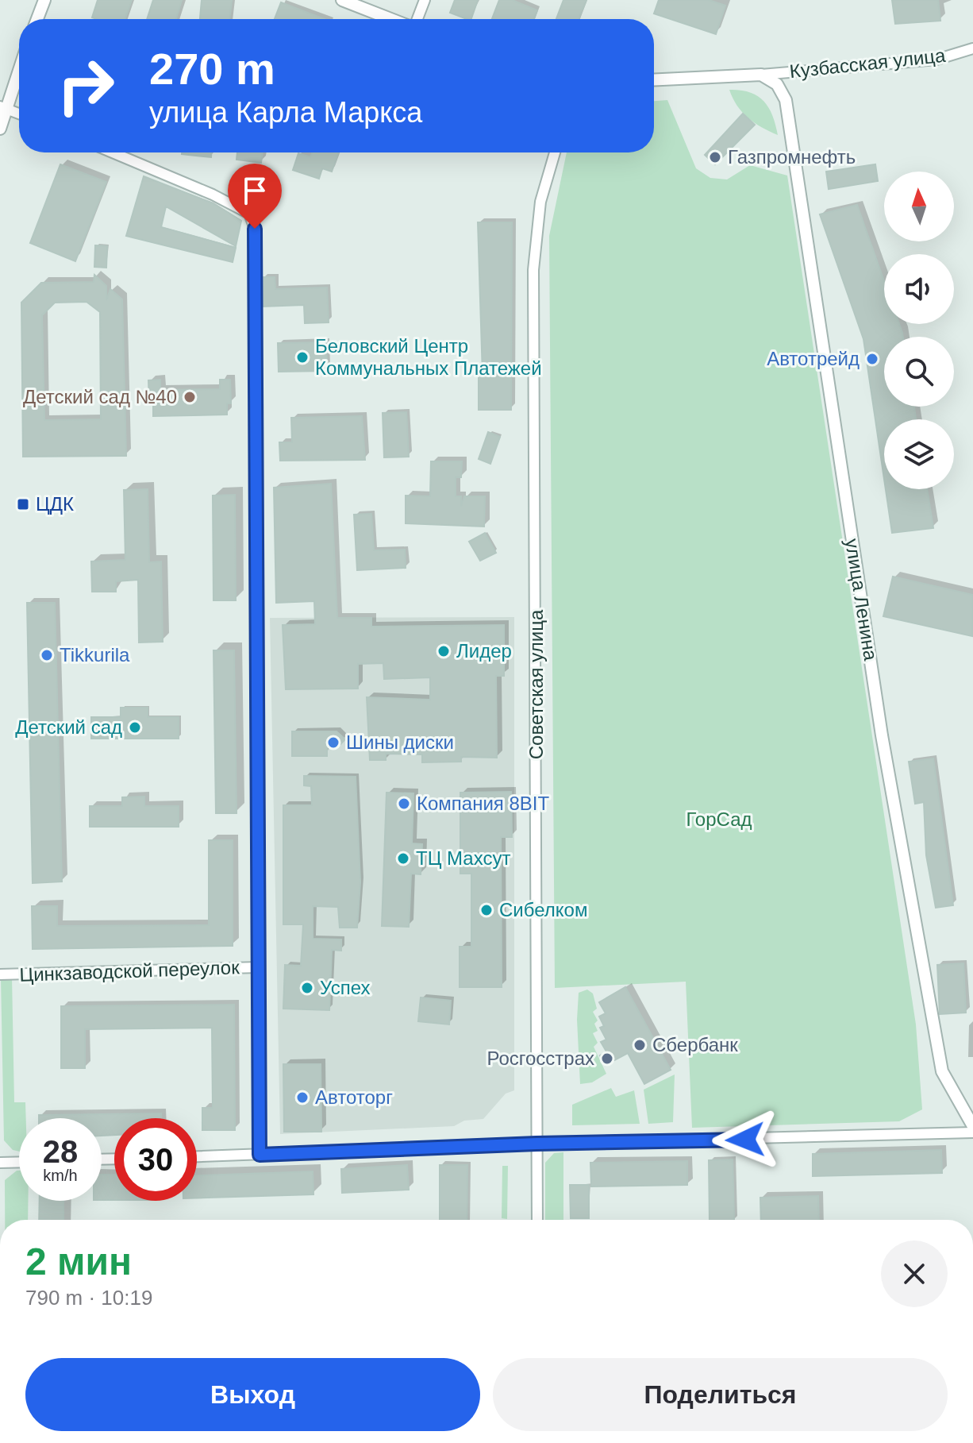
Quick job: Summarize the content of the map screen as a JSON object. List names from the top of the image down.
{
  "streets": {
    "street": [
      "Кузбасская улица",
      "улица Ленина",
      "Советская улица",
      "Цинкзаводской переулок"
    ]
  },
  "crossings": [
    ["Кузбасская улица", "улица Ленина"]
  ],
  "parks": ["ГорСад"],
  "places": {
    "other": [
      "Газпромнефть",
      "Беловский Центр Коммунальных Платежей",
      "Автотрейд",
      "Детский сад №40",
      "Лидер",
      "Tikkurila",
      "Детский сад",
      "Шины диски",
      "Компания 8BIT",
      "ТЦ Махсут",
      "Сибелком",
      "Успех",
      "Сбербанк",
      "Росгосстрах",
      "Автоторг"
    ],
    "transit": ["ЦДК"]
  },
  "north": "top",
  "page": {
    "turn": ["270 m", "улица Карла Маркса"],
    "speed": "28 km/h",
    "limit": "30",
    "heading": ["2 мин", "790 m · 10:19"],
    "buttons": ["Выход", "Поделиться"]
  }
}
